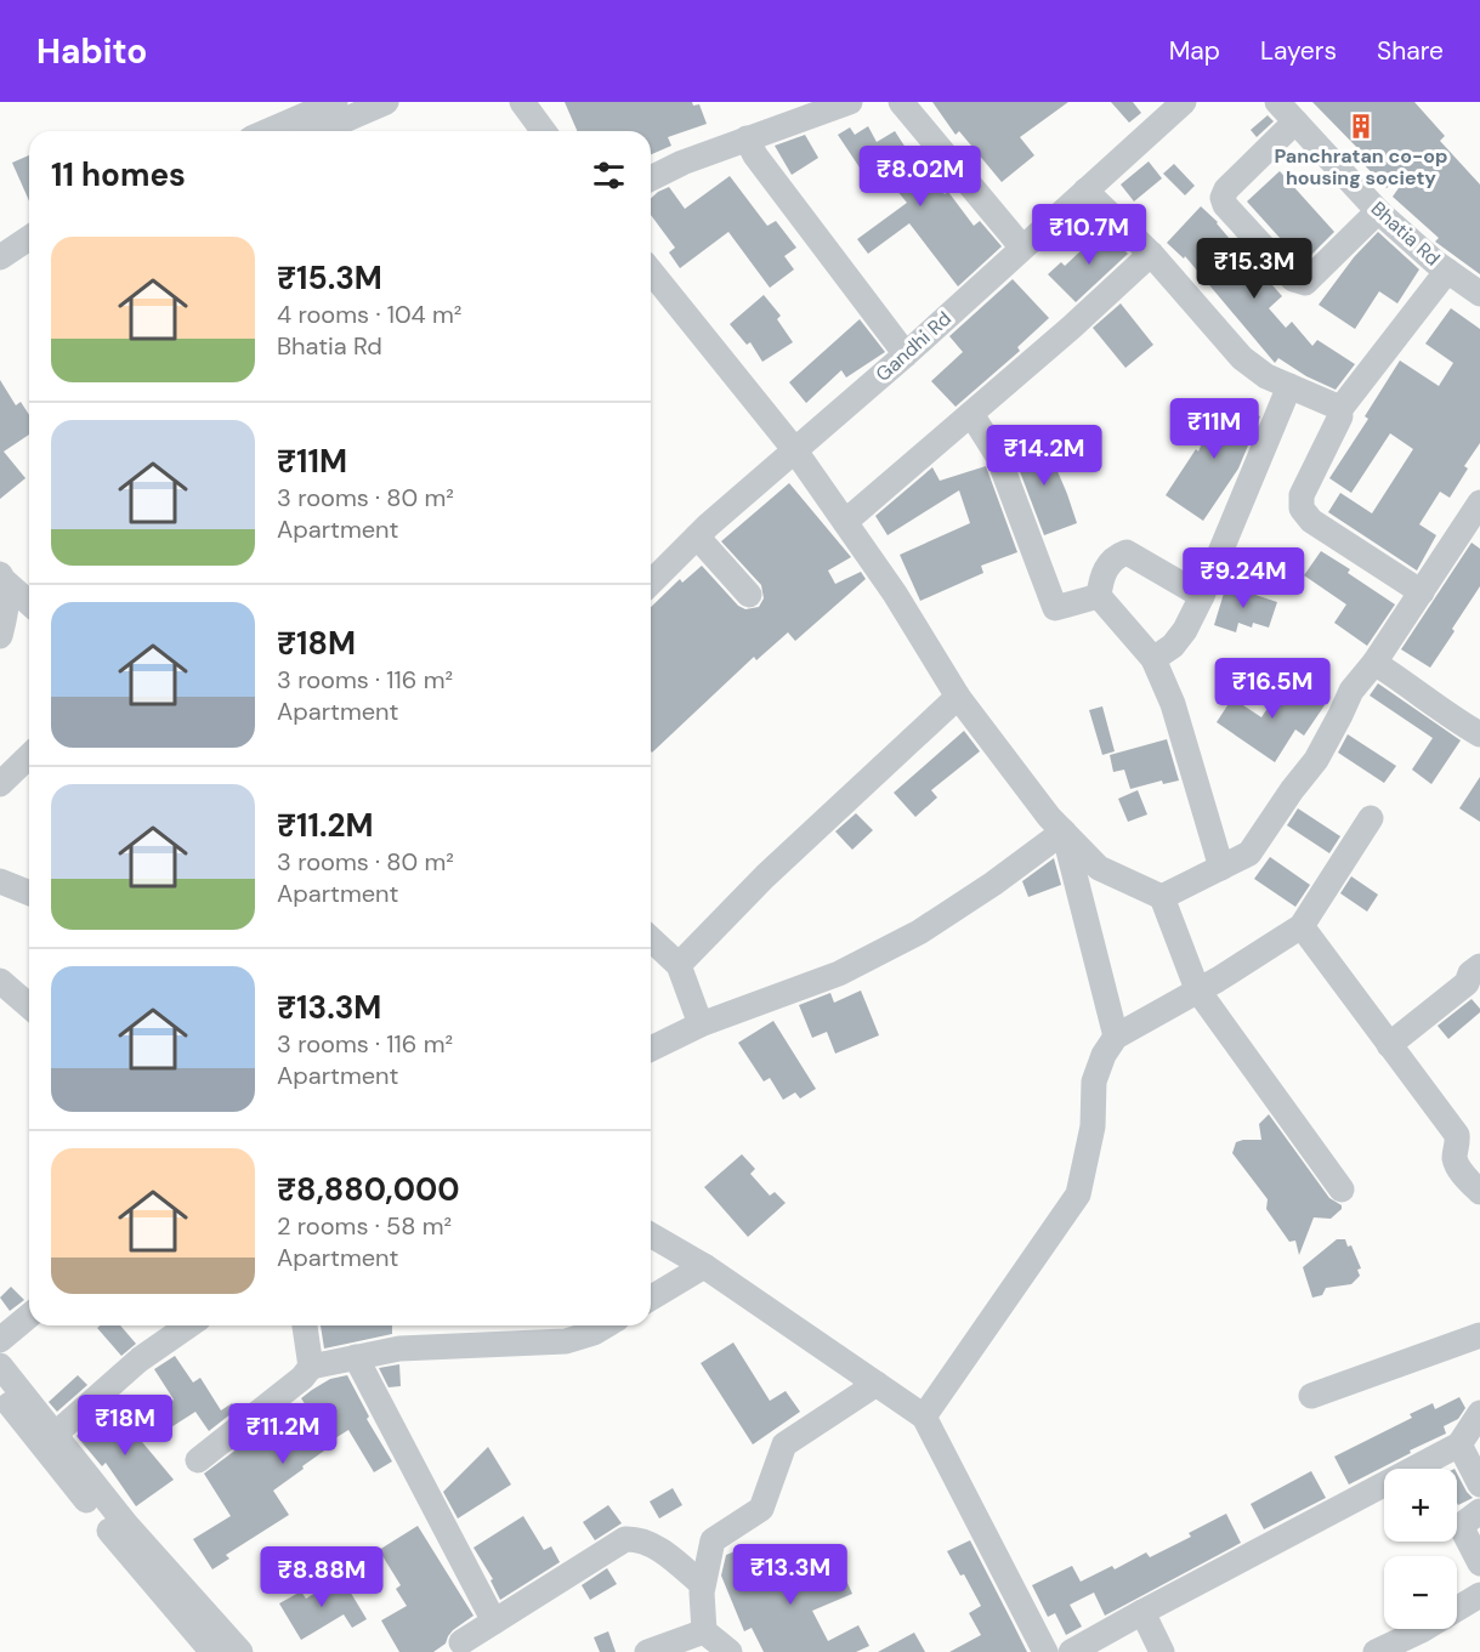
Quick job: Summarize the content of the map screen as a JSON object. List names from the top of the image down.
{
  "streets": {
    "street": ["Bhatia Rd", "Gandhi Rd"]
  },
  "places": {
    "building": ["Panchratan co-op housing society"]
  },
  "page": {
    "header": "Habito",
    "nav": ["Map", "Layers", "Share"],
    "heading": "11 homes",
    "price": [
      "₹8.02M",
      "₹10.7M",
      "₹15.3M",
      "₹11M",
      "₹14.2M",
      "₹9.24M",
      "₹16.5M",
      "₹18M",
      "₹11.2M",
      "₹13.3M",
      "₹8.88M"
    ],
    "list": [
      {
        "name": "₹15.3M",
        "note": "4 rooms · 104 m² · Bhatia Rd"
      },
      {
        "name": "₹11M",
        "note": "3 rooms · 80 m² · Apartment"
      },
      {
        "name": "₹18M",
        "note": "3 rooms · 116 m² · Apartment"
      },
      {
        "name": "₹11.2M",
        "note": "3 rooms · 80 m² · Apartment"
      },
      {
        "name": "₹13.3M",
        "note": "3 rooms · 116 m² · Apartment"
      },
      {
        "name": "₹8,880,000",
        "note": "2 rooms · 58 m² · Apartment"
      }
    ],
    "map_buttons": ["+", "−"]
  }
}
